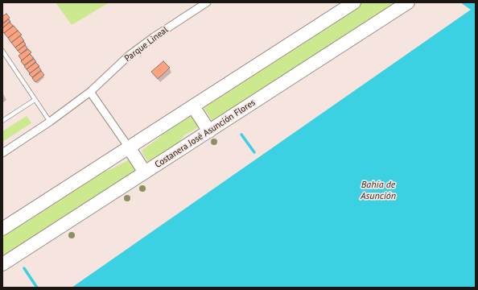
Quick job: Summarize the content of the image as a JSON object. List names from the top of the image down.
{
  "streets": {
    "highway": ["Costanera José Asunción Flores"],
    "street": ["Parque Lineal"]
  },
  "water": ["Bahía de Asunción"]
}
